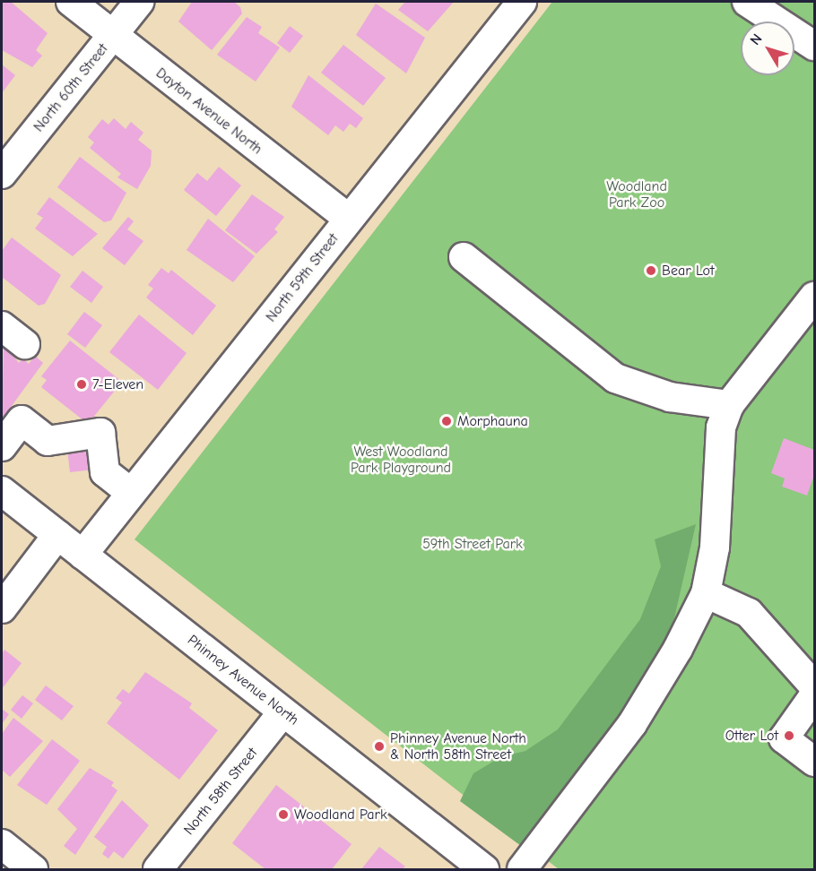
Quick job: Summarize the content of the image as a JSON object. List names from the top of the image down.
{
  "streets": {
    "street": [
      "North 60th Street",
      "Dayton Avenue North",
      "North 59th Street",
      "Phinney Avenue North",
      "North 58th Street"
    ]
  },
  "crossings": [
    ["North 60th Street", "Dayton Avenue North"],
    ["Dayton Avenue North", "North 59th Street"],
    ["North 59th Street", "Phinney Avenue North"],
    ["Phinney Avenue North", "North 58th Street"]
  ],
  "parks": ["Woodland Park Zoo", "West Woodland Park Playground", "59th Street Park"],
  "places": [
    "Bear Lot",
    "7-Eleven",
    "Morphauna",
    "Otter Lot",
    "Phinney Avenue North & North 58th Street",
    "Woodland Park"
  ],
  "north": "top left"
}
